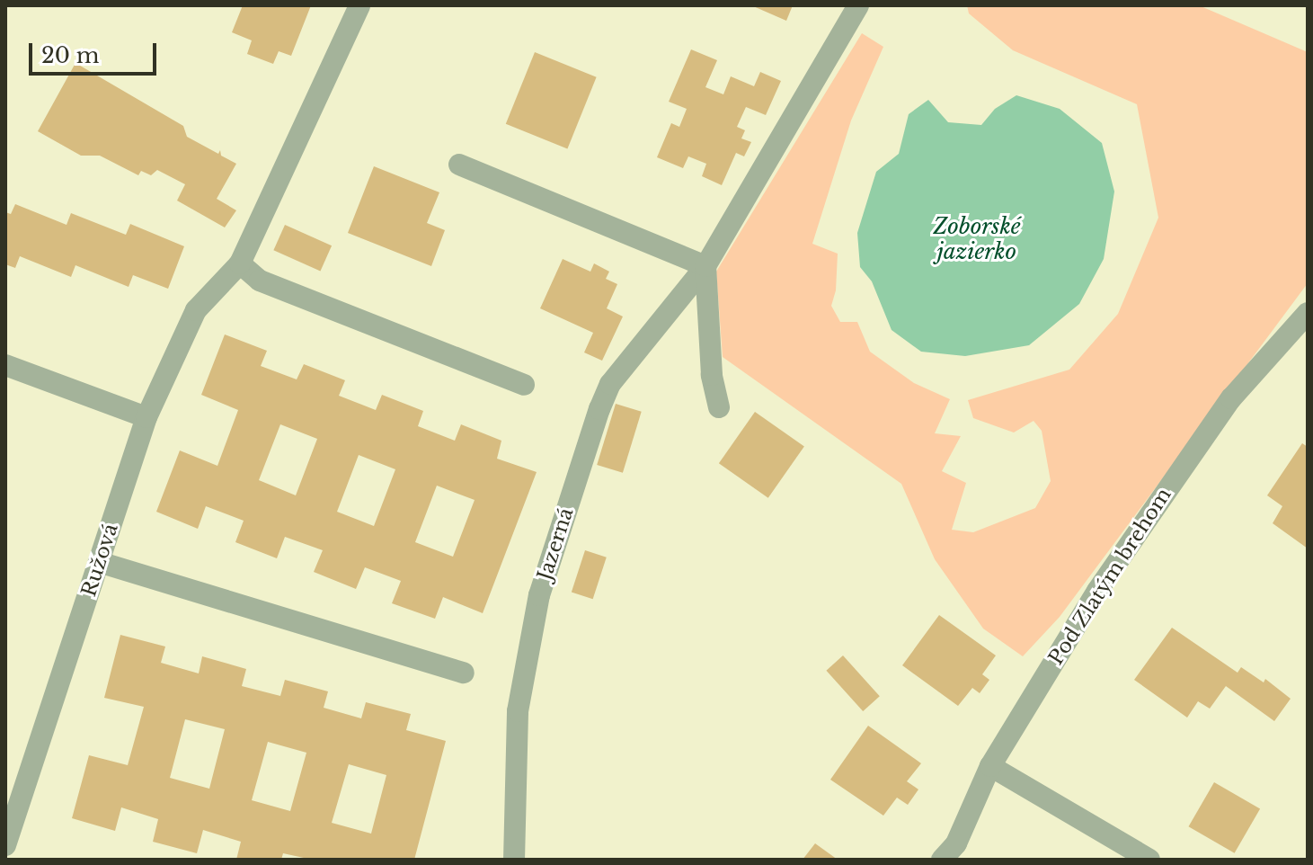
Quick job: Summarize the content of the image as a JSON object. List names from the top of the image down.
{
  "streets": {
    "street": ["Jazerná", "Ružová", "Pod Zlatým brehom"]
  },
  "water": ["Zoborské jazierko"],
  "scale_bar": "20 m"
}
